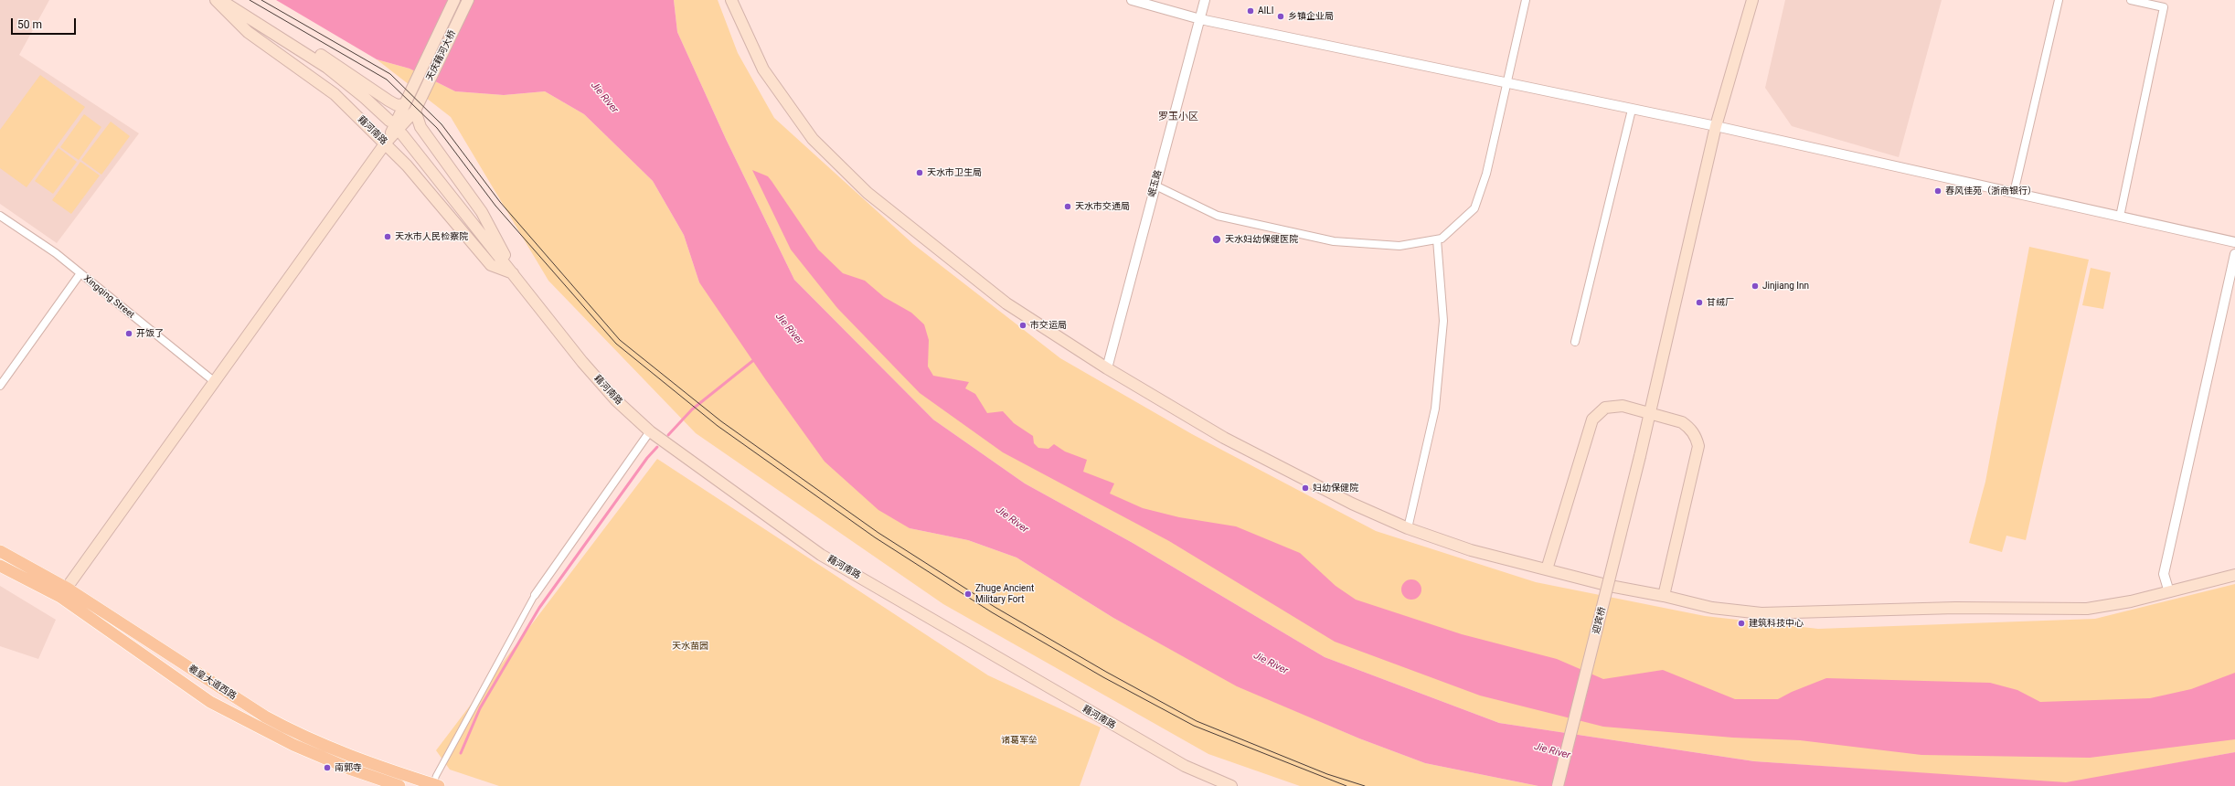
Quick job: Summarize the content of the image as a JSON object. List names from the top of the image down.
{
  "streets": {
    "main road": [
      "天庆藉河大桥",
      "藉河南路",
      "迎宾桥",
      "羲皇大道西路"
    ],
    "street": ["岷玉路", "Xingqing Street"]
  },
  "crossings": [
    ["天庆藉河大桥", "藉河南路"]
  ],
  "districts": ["罗玉小区"],
  "water": ["Jie River"],
  "parks": ["天水苗园", "诸葛军垒"],
  "places": [
    "AILI",
    "乡镇企业局",
    "天水市卫生局",
    "春风佳苑（浙商银行）",
    "天水市交通局",
    "天水市人民检察院",
    "天水妇幼保健医院",
    "Jinjiang Inn",
    "甘绒厂",
    "市交运局",
    "开饭了",
    "妇幼保健院",
    "Zhuge Ancient Military Fort",
    "建筑科技中心",
    "南郭寺"
  ],
  "scale_bar": "50 m"
}
